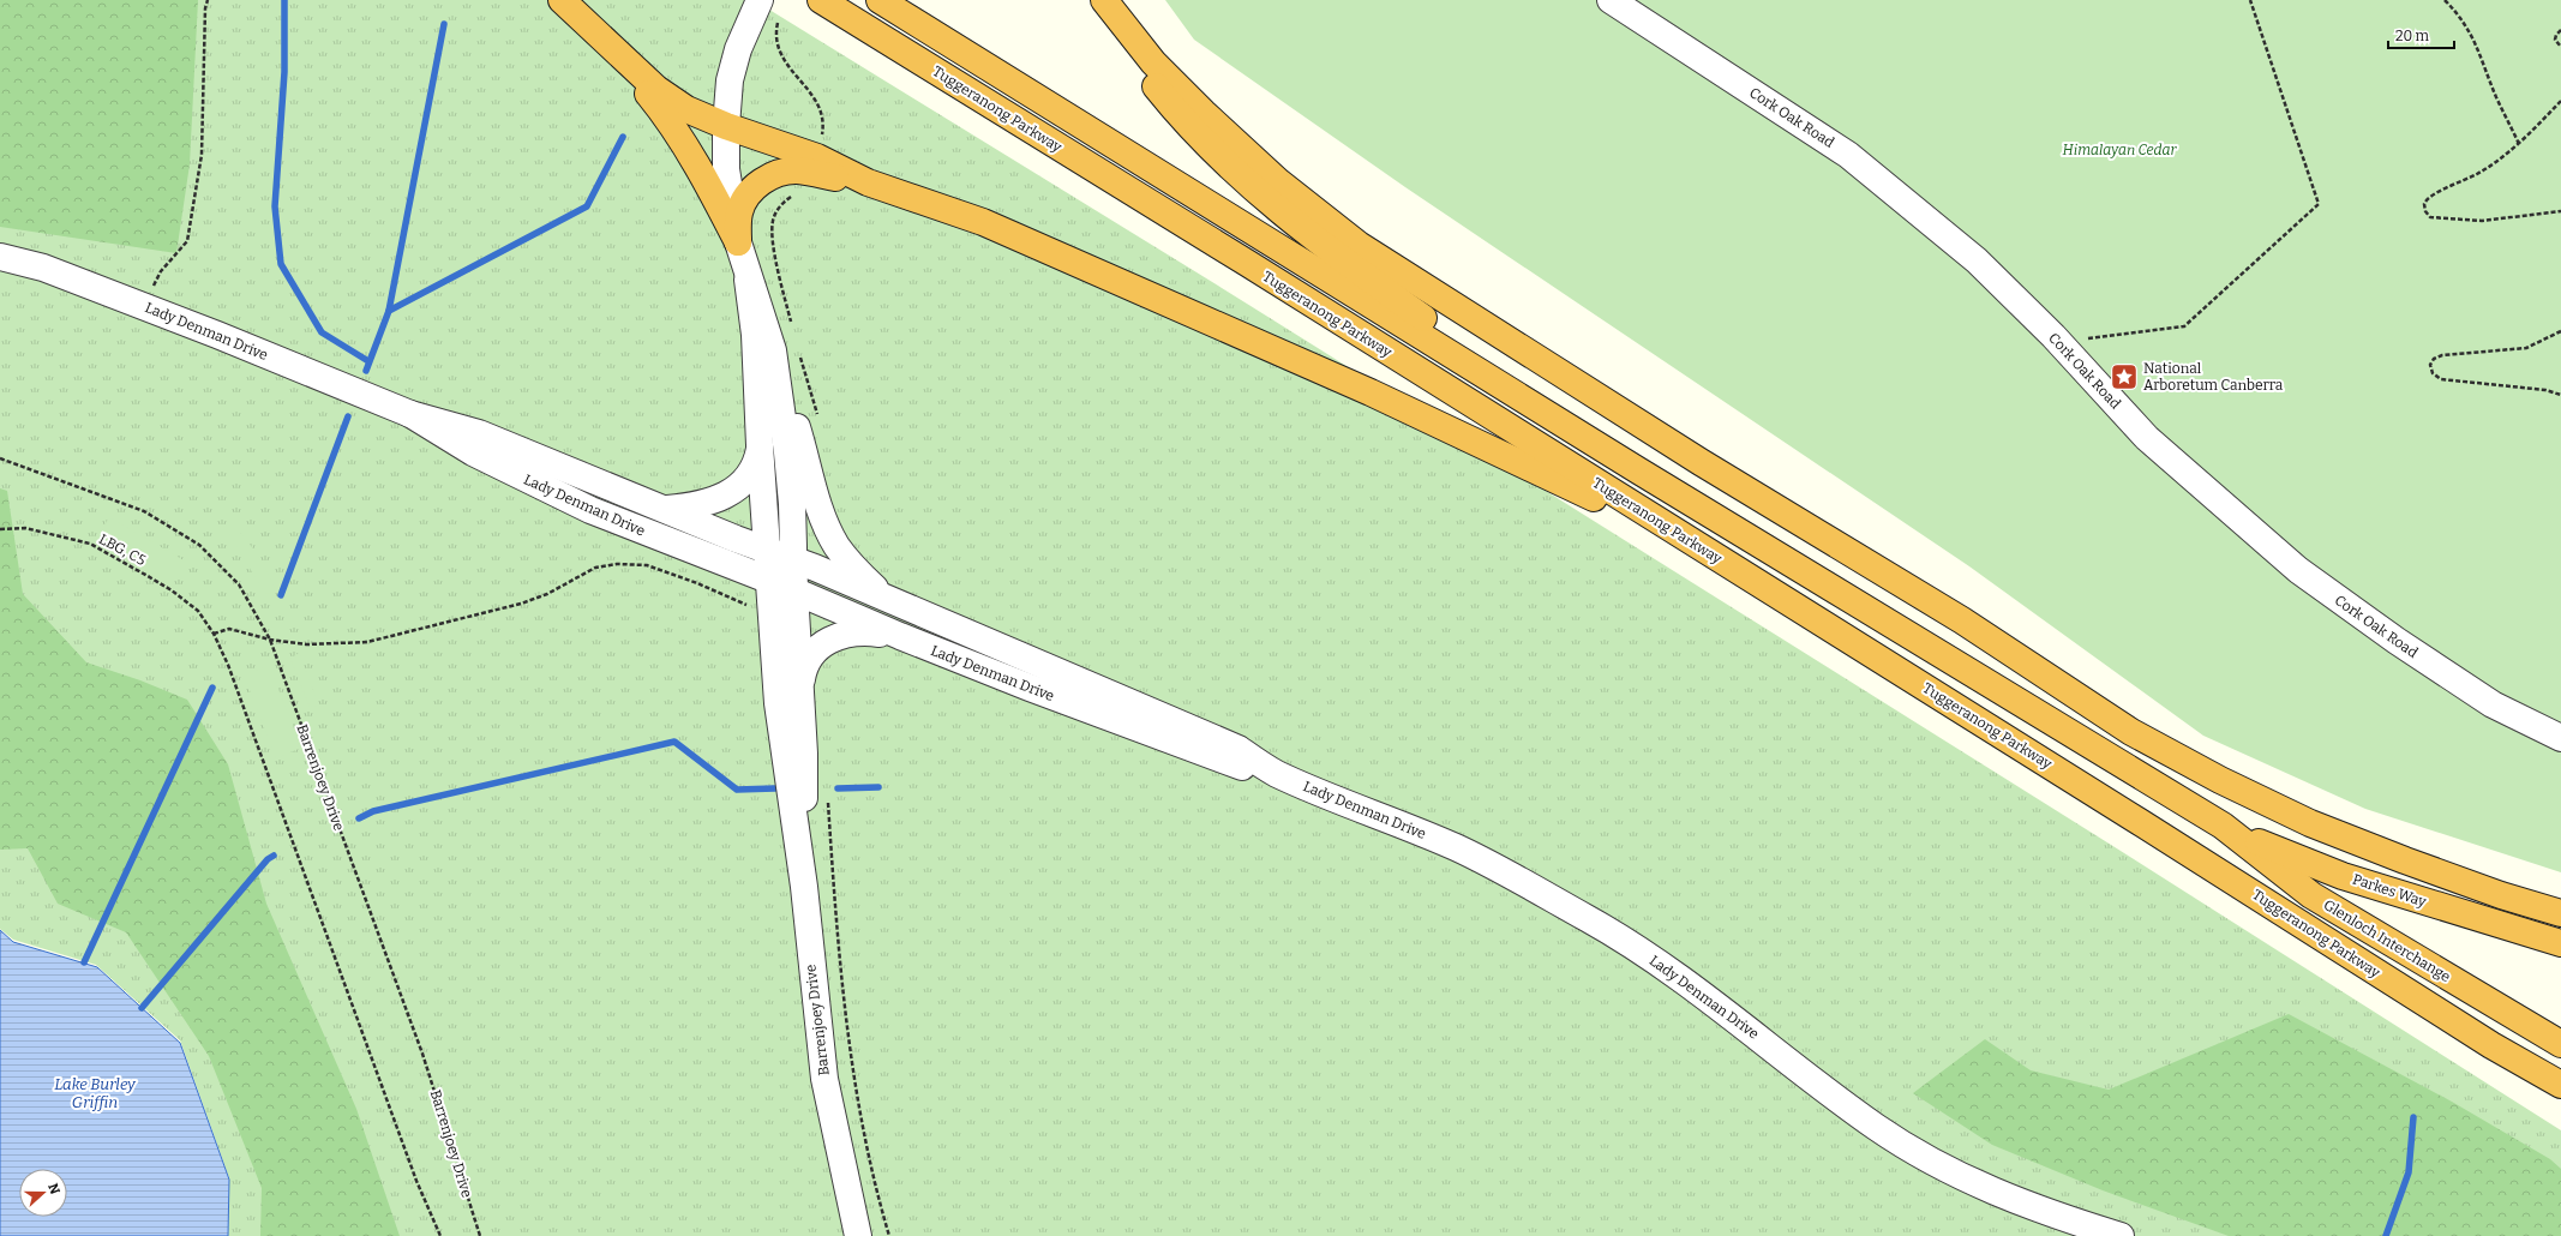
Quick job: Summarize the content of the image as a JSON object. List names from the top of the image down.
{
  "streets": {
    "highway": ["Tuggeranong Parkway", "Parkes Way", "Glenloch Interchange"],
    "street": ["Cork Oak Road", "Lady Denman Drive", "Barrenjoey Drive"],
    "path": ["LBG, C5"]
  },
  "crossings": [
    ["Lady Denman Drive", "Barrenjoey Drive"],
    ["Parkes Way", "Glenloch Interchange"]
  ],
  "water": ["Lake Burley Griffin"],
  "parks": ["Himalayan Cedar"],
  "places": {
    "place": ["National Arboretum Canberra"]
  },
  "scale_bar": "20 m",
  "north": "right"
}
